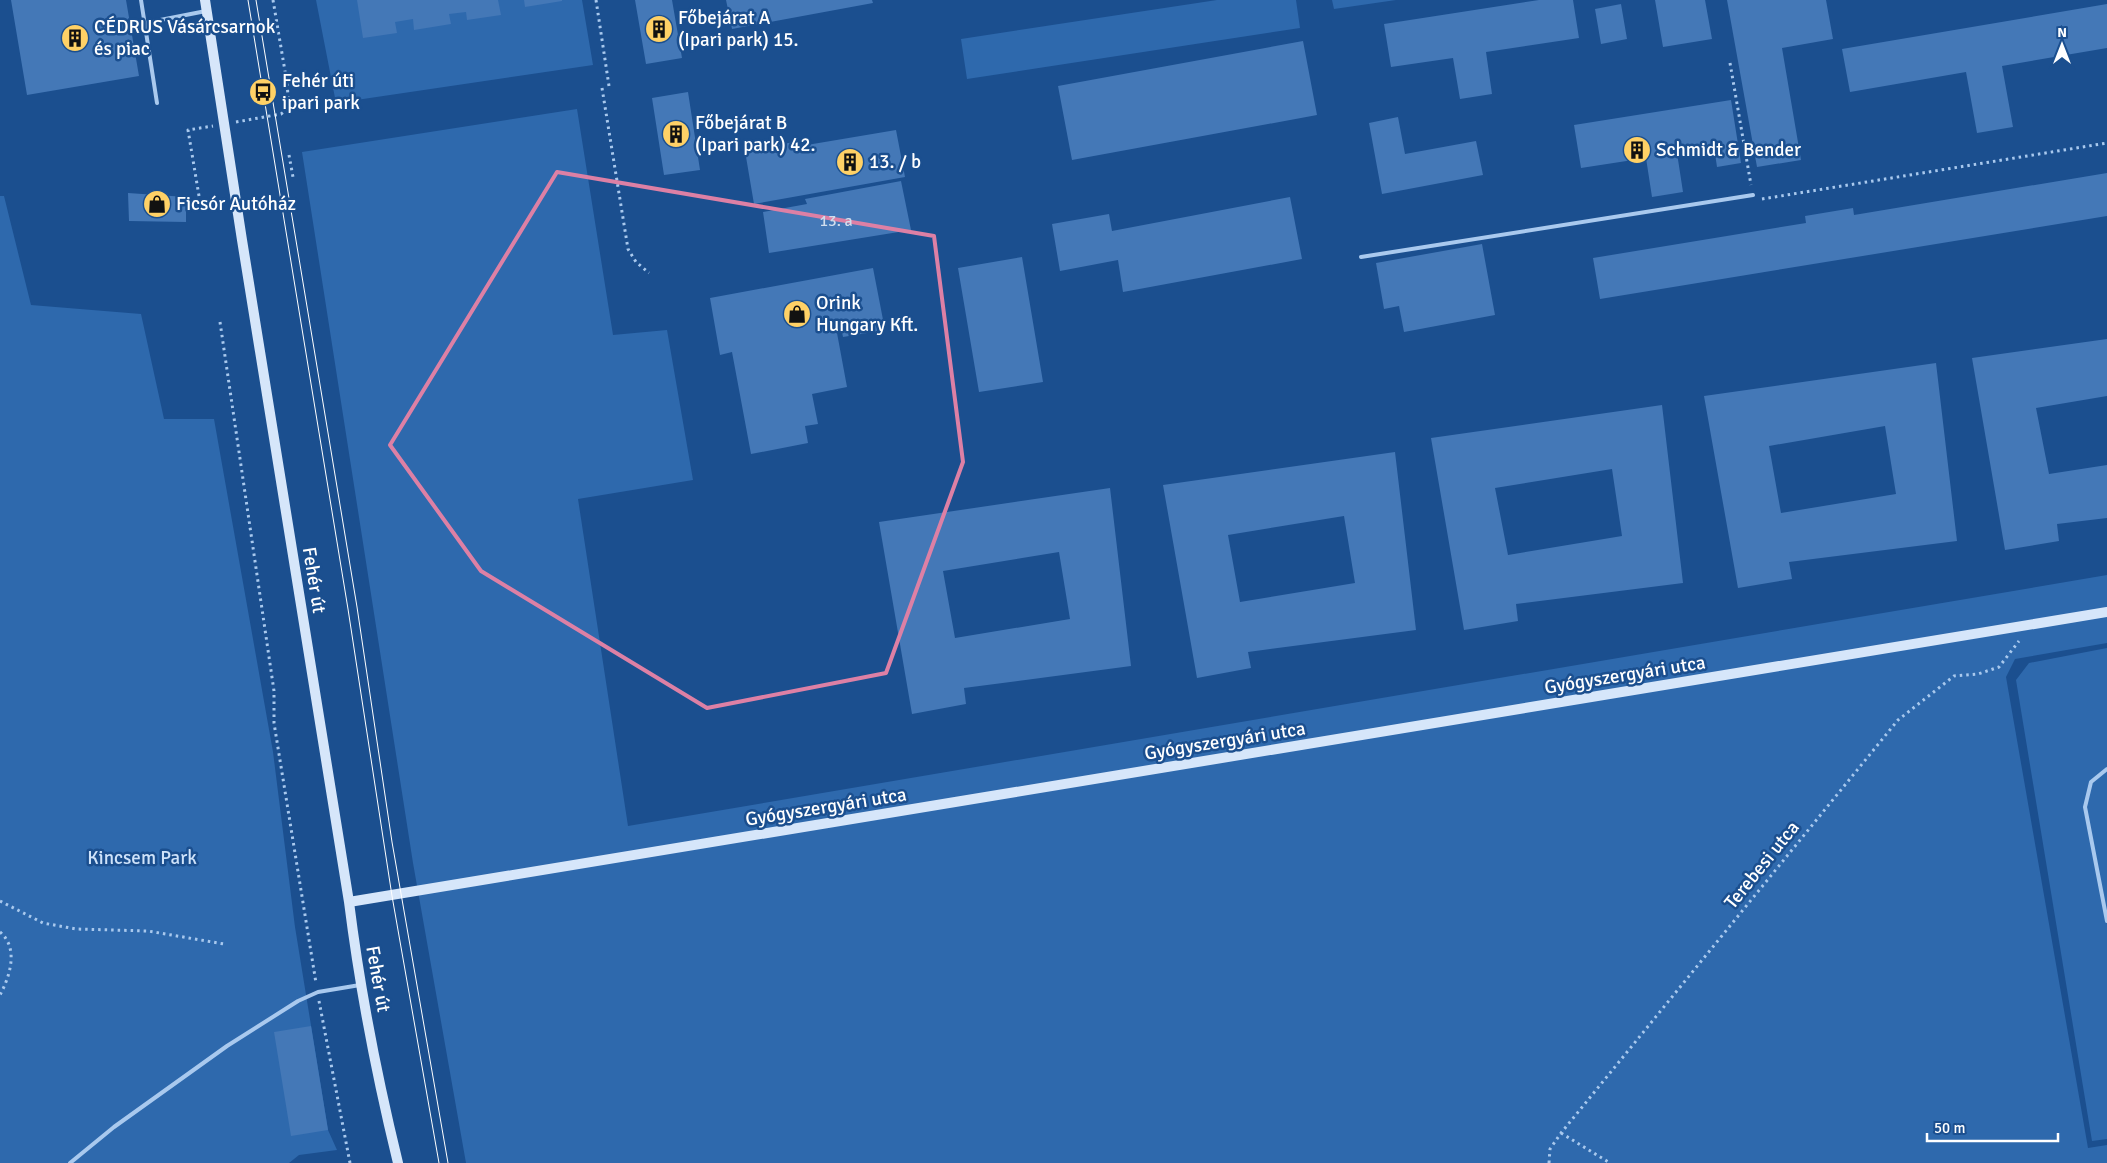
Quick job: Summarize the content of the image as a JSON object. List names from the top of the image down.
{
  "streets": {
    "street": ["Fehér út", "Gyógyszergyári utca"],
    "path": ["Terebesi utca"]
  },
  "crossings": [
    ["Fehér út", "Gyógyszergyári utca"],
    ["Gyógyszergyári utca", "Terebesi utca"]
  ],
  "parks": ["Kincsem Park"],
  "places": {
    "building": [
      "Főbejárat A (Ipari park) 15.",
      "CÉDRUS Vásárcsarnok és piac",
      "Főbejárat B (Ipari park) 42.",
      "Schmidt & Bender",
      "13. / b"
    ],
    "bus stop": ["Fehér úti ipari park"],
    "shop": ["Ficsór Autóház", "Orink Hungary Kft."]
  },
  "house_numbers": ["13. a"],
  "scale_bar": "50 m",
  "north": "top"
}
